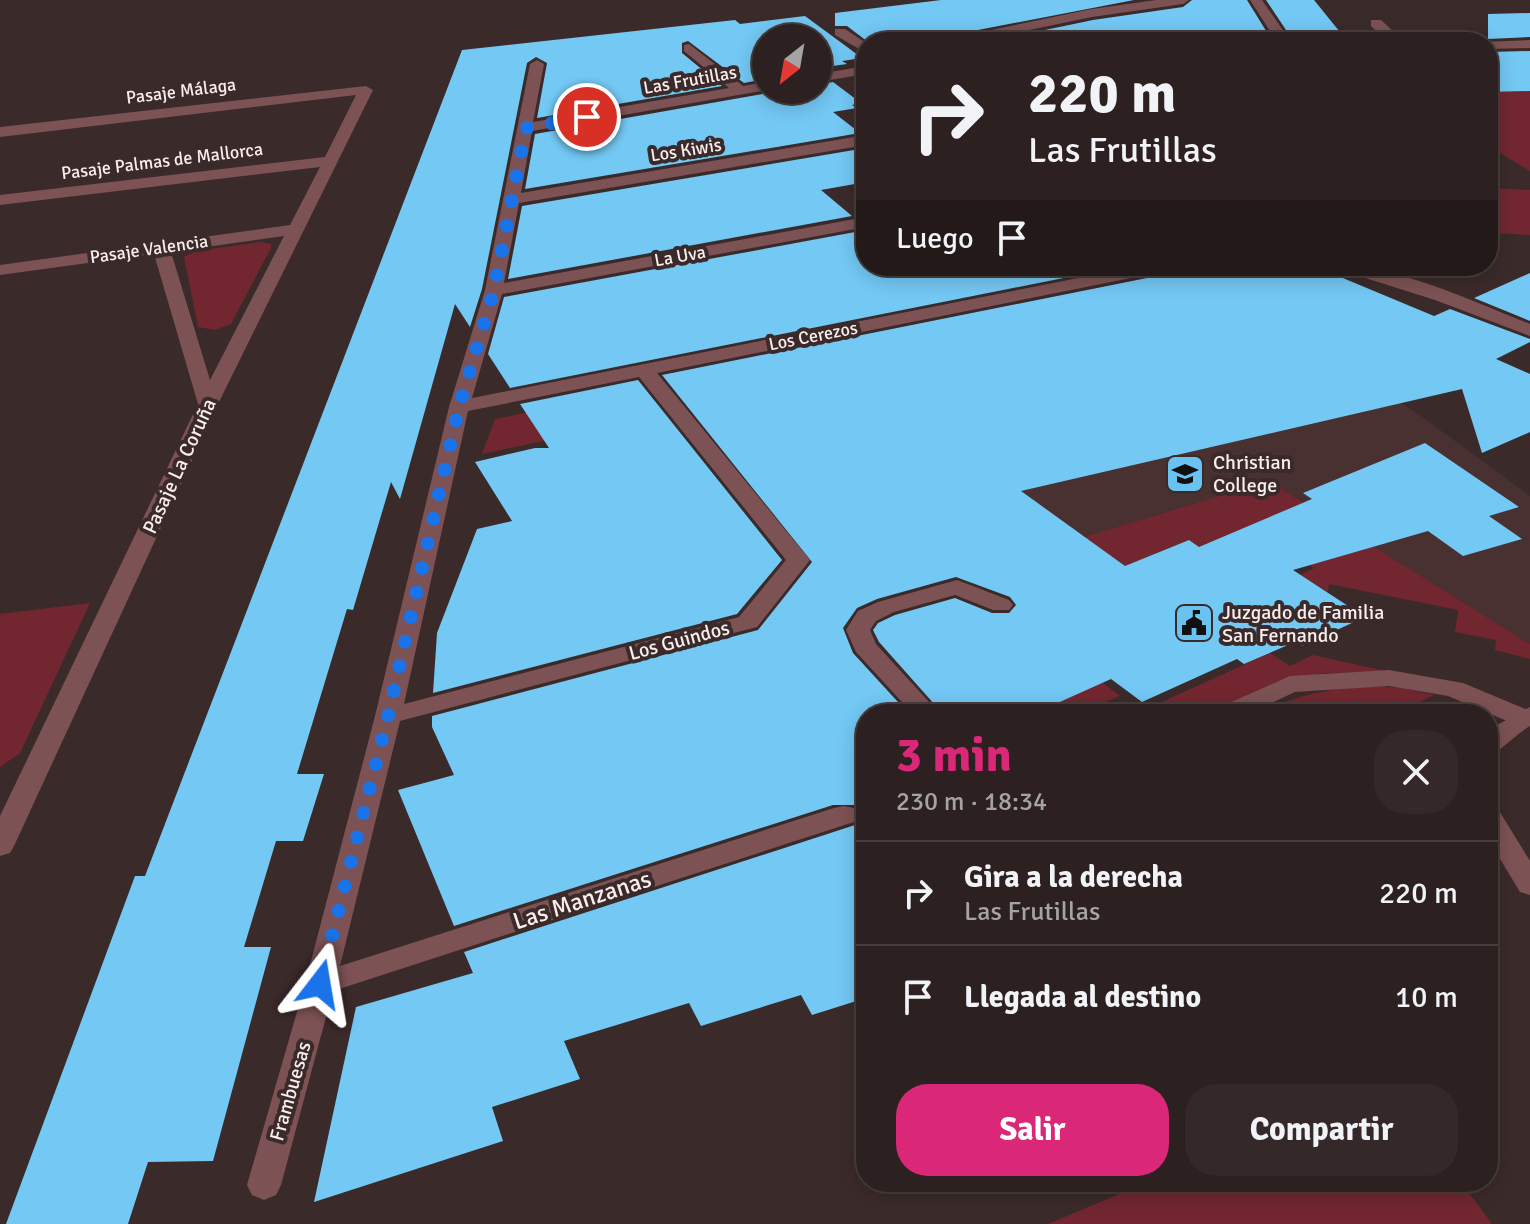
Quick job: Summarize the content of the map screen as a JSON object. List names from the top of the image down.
{
  "streets": {
    "street": [
      "Las Frutillas",
      "Pasaje Málaga",
      "Los Kiwis",
      "Pasaje Palmas de Mallorca",
      "Pasaje Valencia",
      "La Uva",
      "Los Cerezos",
      "Pasaje La Coruña",
      "Los Guindos",
      "Las Manzanas",
      "Frambuesas"
    ]
  },
  "crossings": [
    ["Las Frutillas", "Frambuesas"],
    ["Pasaje Málaga", "Pasaje La Coruña"],
    ["Los Kiwis", "Frambuesas"],
    ["Pasaje Palmas de Mallorca", "Pasaje La Coruña"],
    ["Pasaje Valencia", "Pasaje La Coruña"],
    ["La Uva", "Frambuesas"],
    ["Los Cerezos", "Los Guindos"],
    ["Los Cerezos", "Frambuesas"],
    ["Los Guindos", "Frambuesas"],
    ["Las Manzanas", "Frambuesas"]
  ],
  "places": {
    "school or university": ["Christian College"],
    "public building": ["Juzgado de Familia San Fernando"]
  },
  "north": "bottom left",
  "page": {
    "turn": ["220 m", "Las Frutillas"],
    "then": "Luego",
    "heading": ["3 min", "230 m · 18:34"],
    "list": [
      {
        "name": "Gira a la derecha",
        "note": "Las Frutillas",
        "value": "220 m"
      },
      {
        "name": "Llegada al destino",
        "value": "10 m"
      }
    ],
    "buttons": ["Salir", "Compartir"]
  }
}
